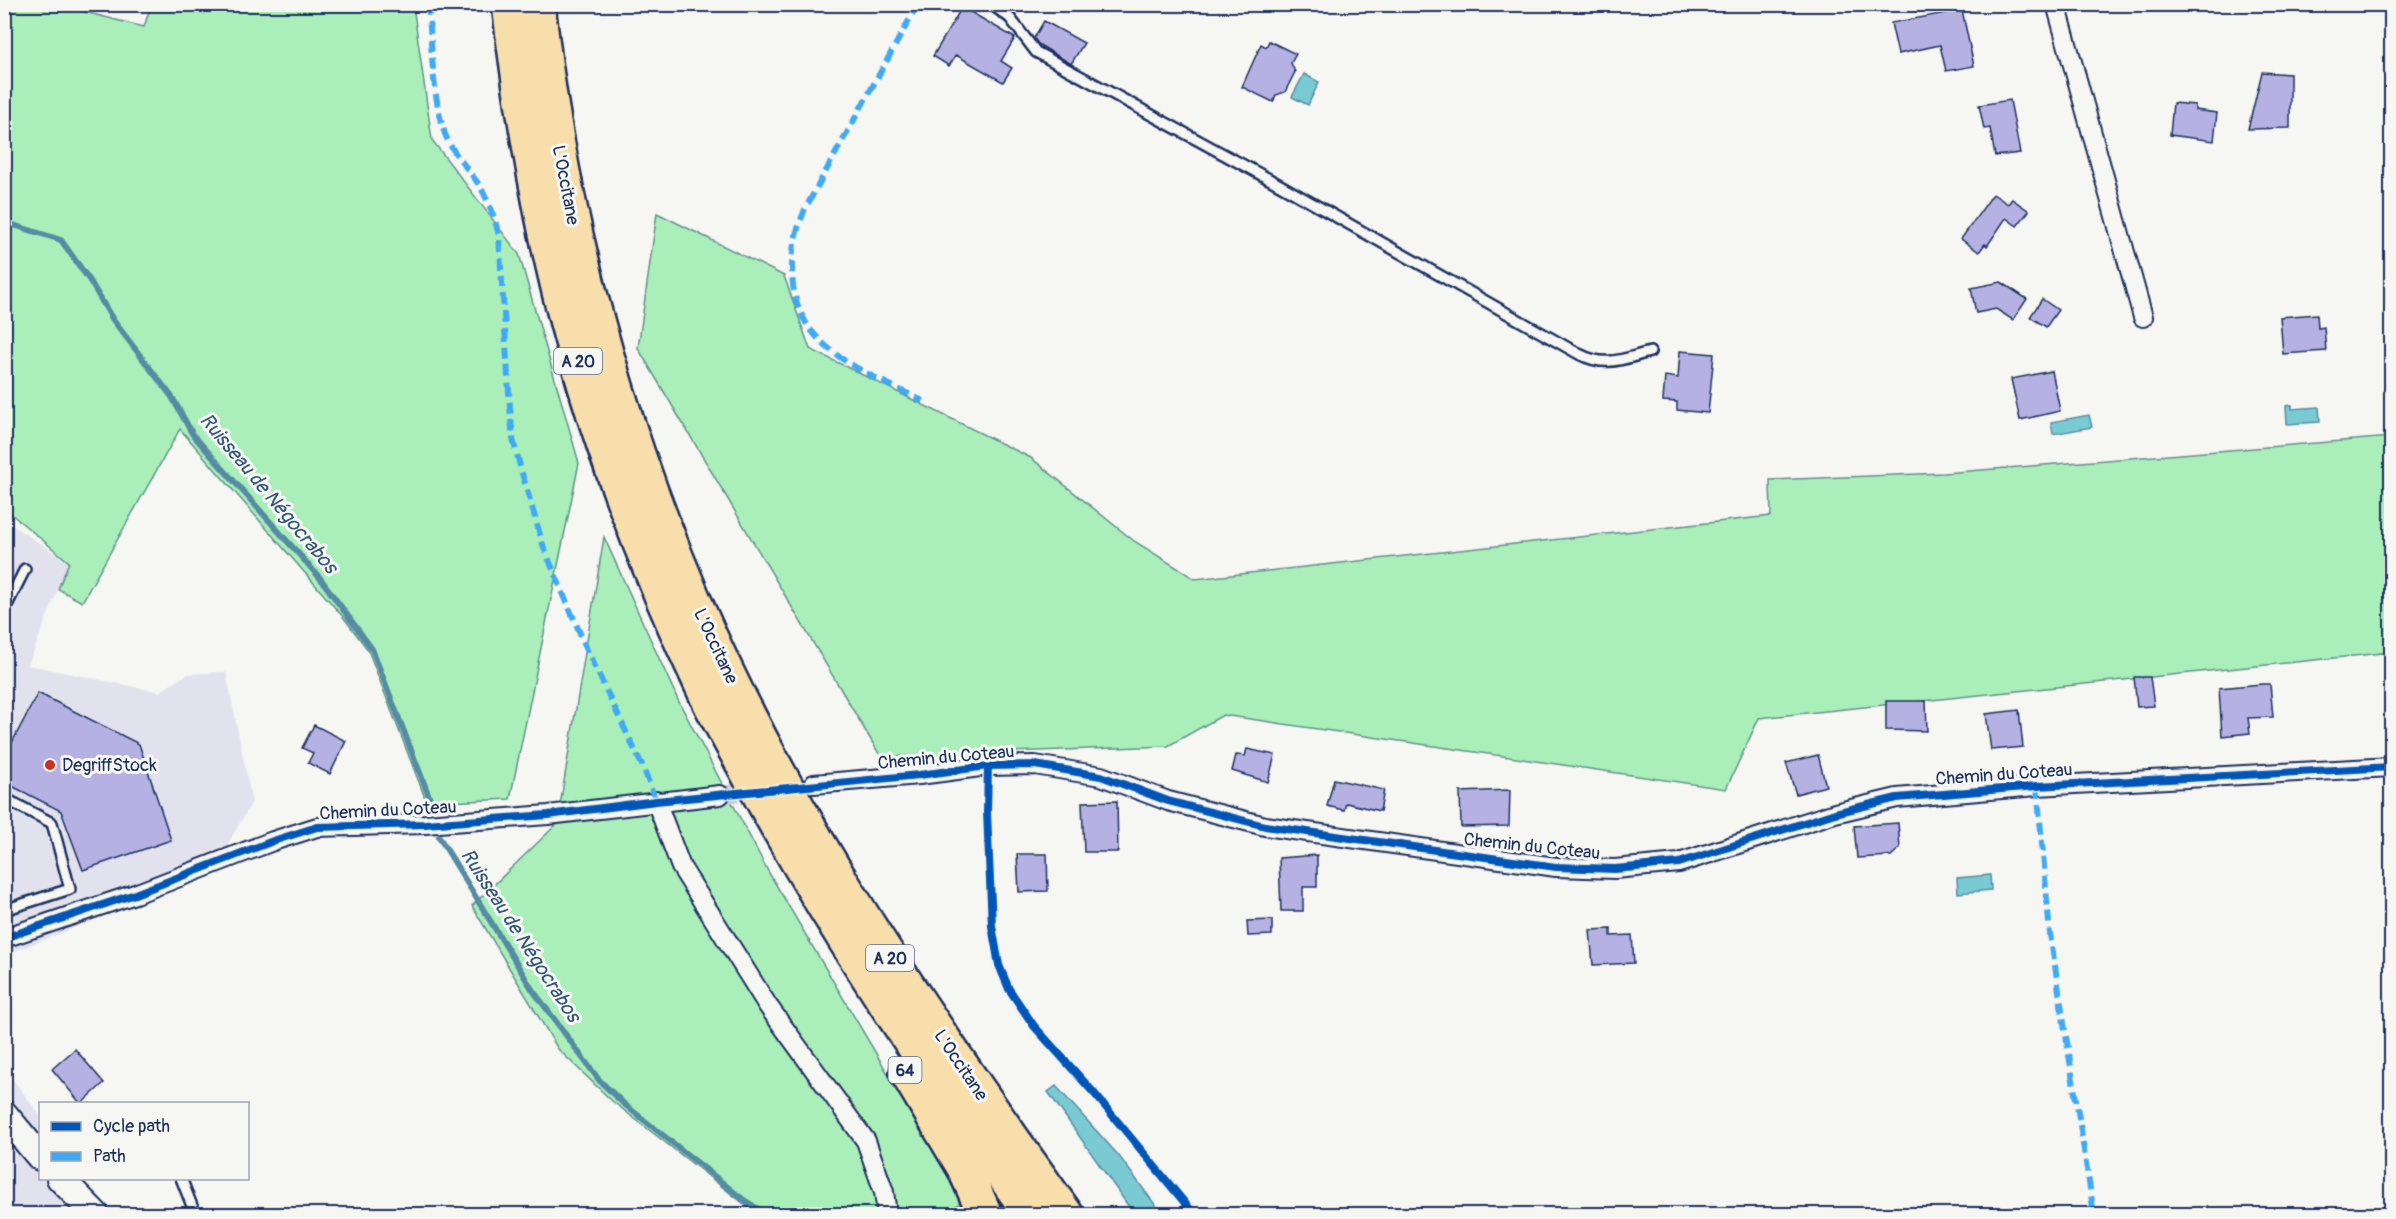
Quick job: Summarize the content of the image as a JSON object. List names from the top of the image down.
{
  "streets": {
    "highway": ["L'Occitane", "A 20", "64"],
    "street": ["Chemin du Coteau"]
  },
  "crossings": [
    ["L'Occitane", "64"]
  ],
  "water": ["Ruisseau de Négocrabos"],
  "places": ["DegriffStock"],
  "legend": ["Cycle path", "Path"]
}
